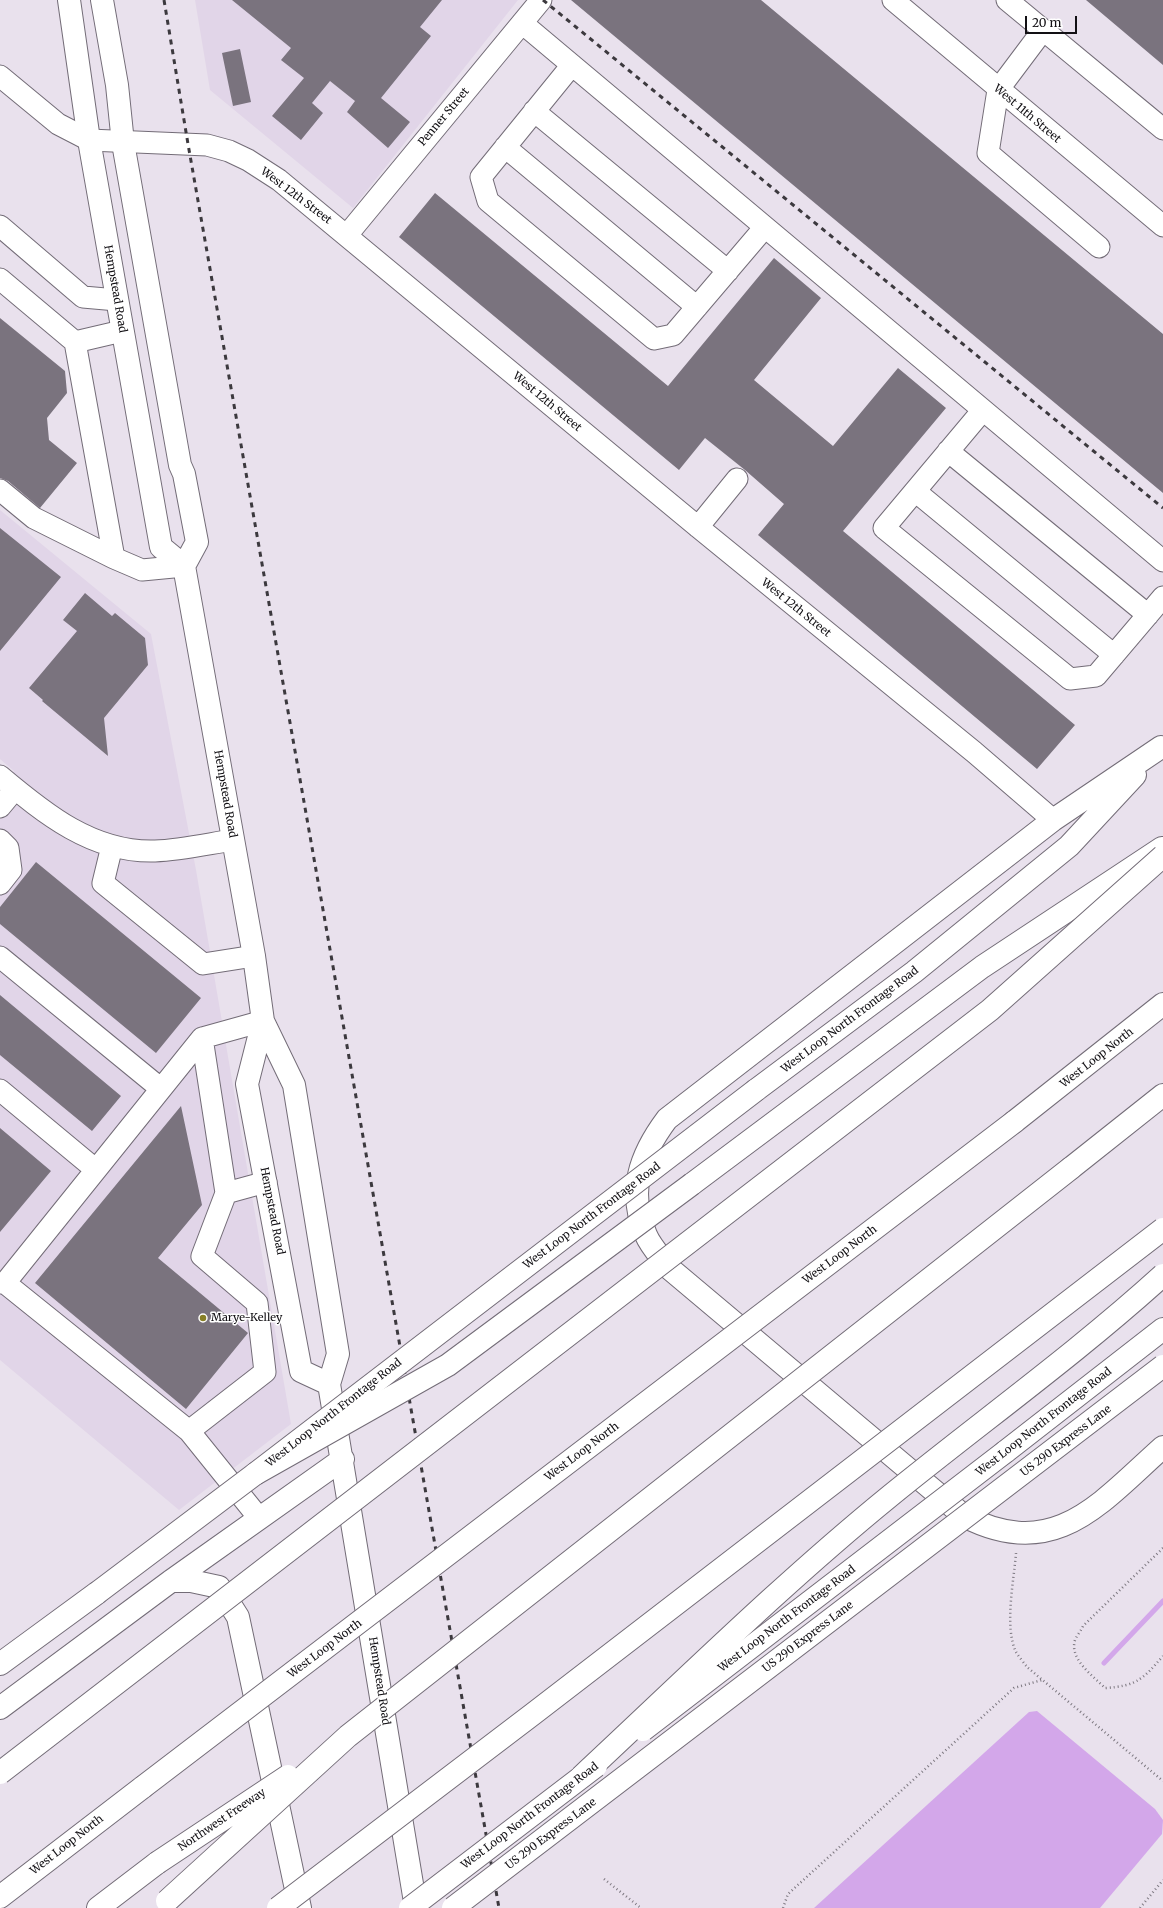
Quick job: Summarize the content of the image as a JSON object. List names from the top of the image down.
{
  "streets": {
    "main road": [
      "Hempstead Road",
      "West Loop North Frontage Road",
      "West Loop North",
      "US 290 Express Lane",
      "Northwest Freeway"
    ],
    "street": ["West 11th Street", "Penner Street", "West 12th Street"]
  },
  "crossings": [
    ["Penner Street", "West 12th Street"],
    ["West 12th Street", "Hempstead Road"]
  ],
  "places": ["Marye-Kelley"],
  "scale_bar": "20 m"
}
